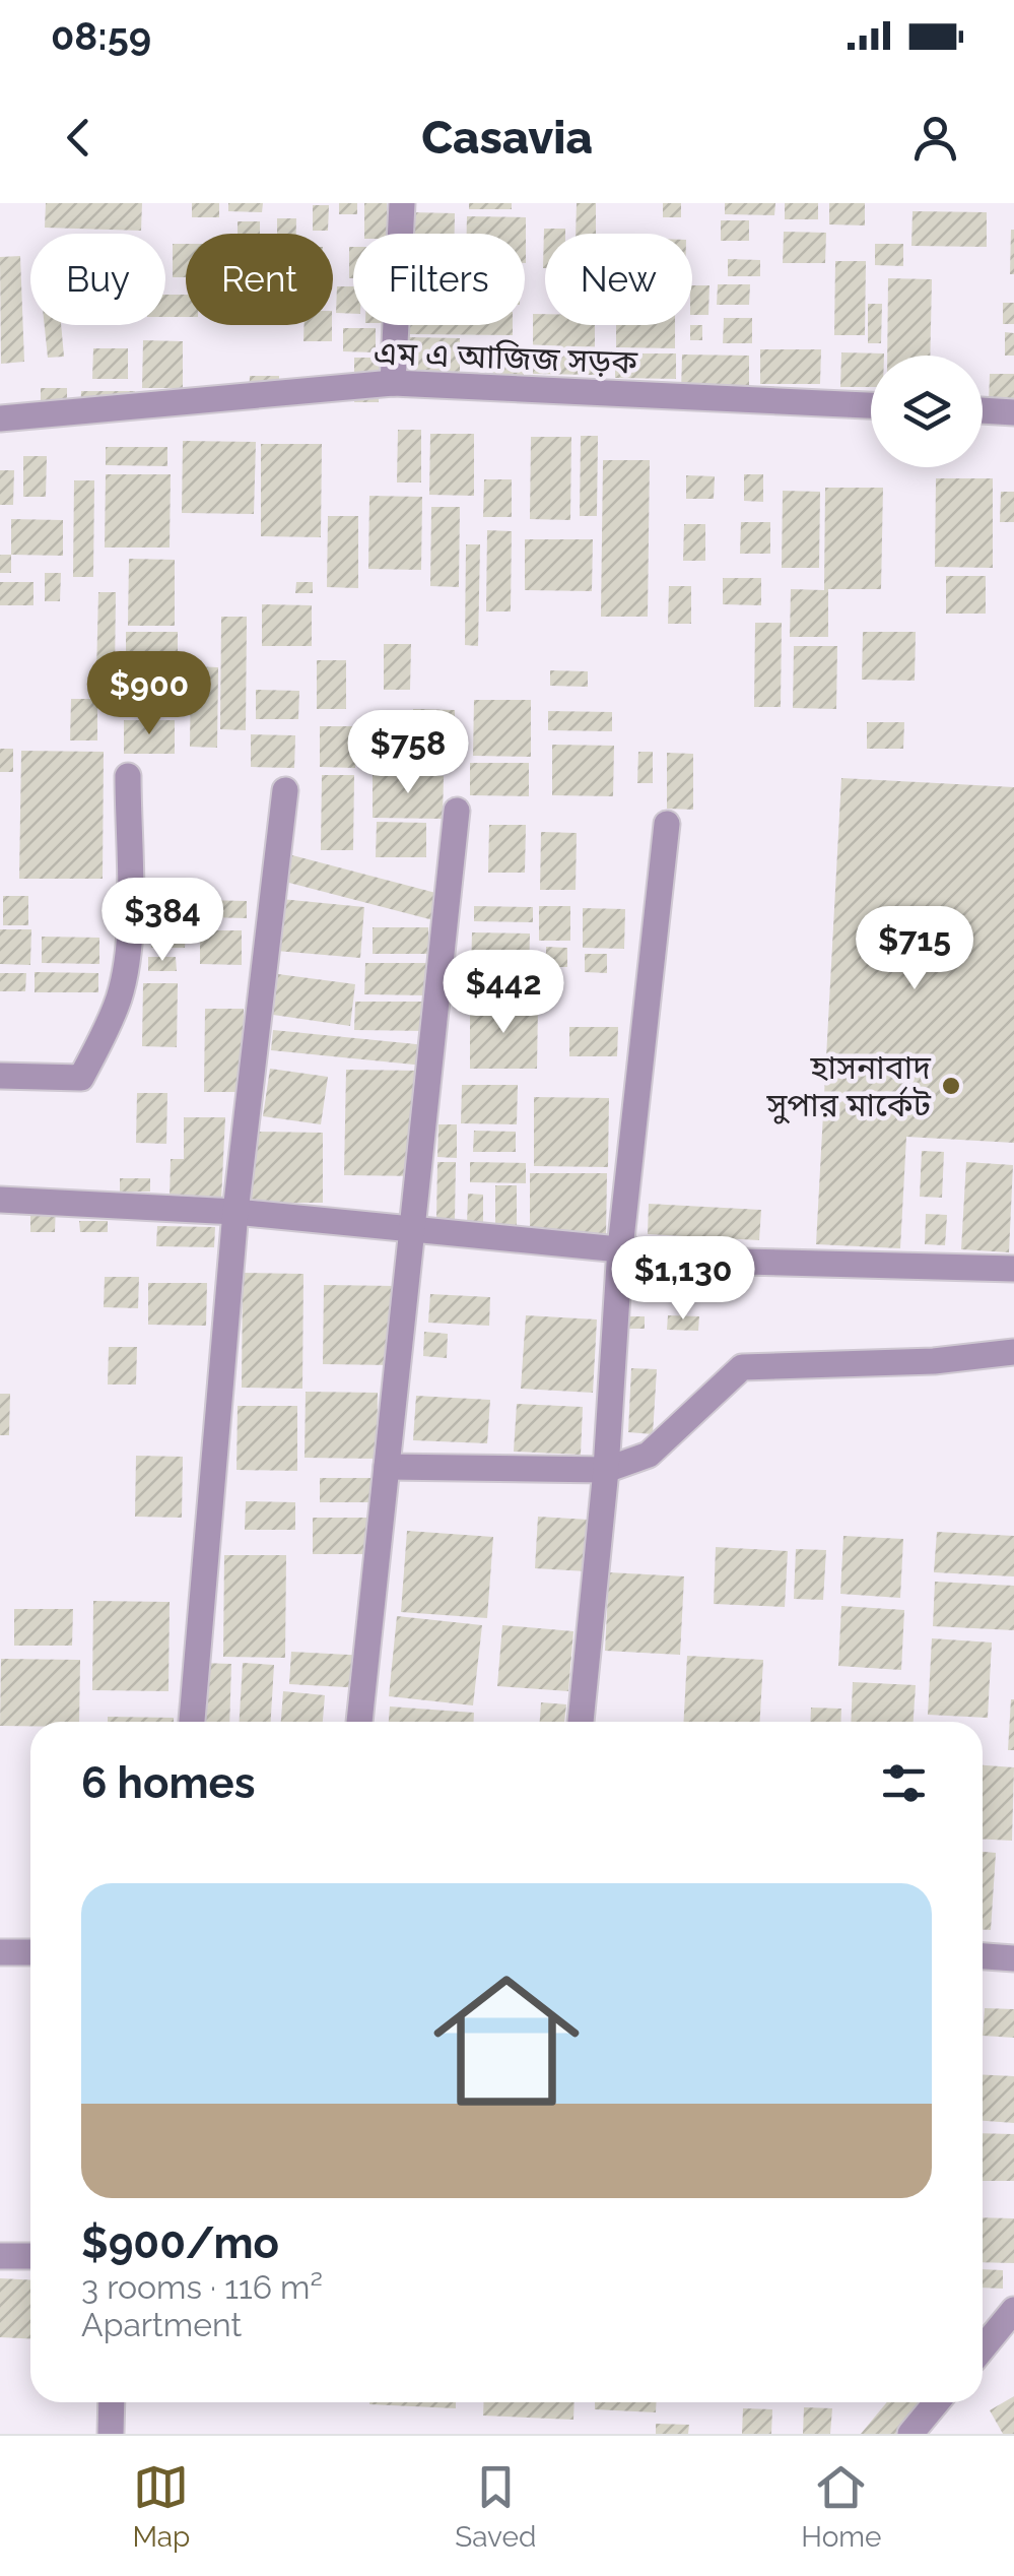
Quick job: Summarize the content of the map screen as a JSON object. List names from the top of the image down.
{
  "streets": {
    "street": ["এম এ আজিজ সড়ক"]
  },
  "places": ["হাসনাবাদ সুপার মার্কেট"],
  "page": {
    "status": "08:59",
    "header": "Casavia",
    "chip": [
      "Buy",
      "Rent",
      "Filters",
      "New"
    ],
    "price": [
      "$900",
      "$758",
      "$384",
      "$715",
      "$442",
      "$1,130"
    ],
    "heading": "6 homes",
    "list": [
      {
        "name": "$900/mo",
        "note": "3 rooms · 116 m² · Apartment"
      }
    ],
    "tabs": ["Map", "Saved", "Home"]
  }
}
